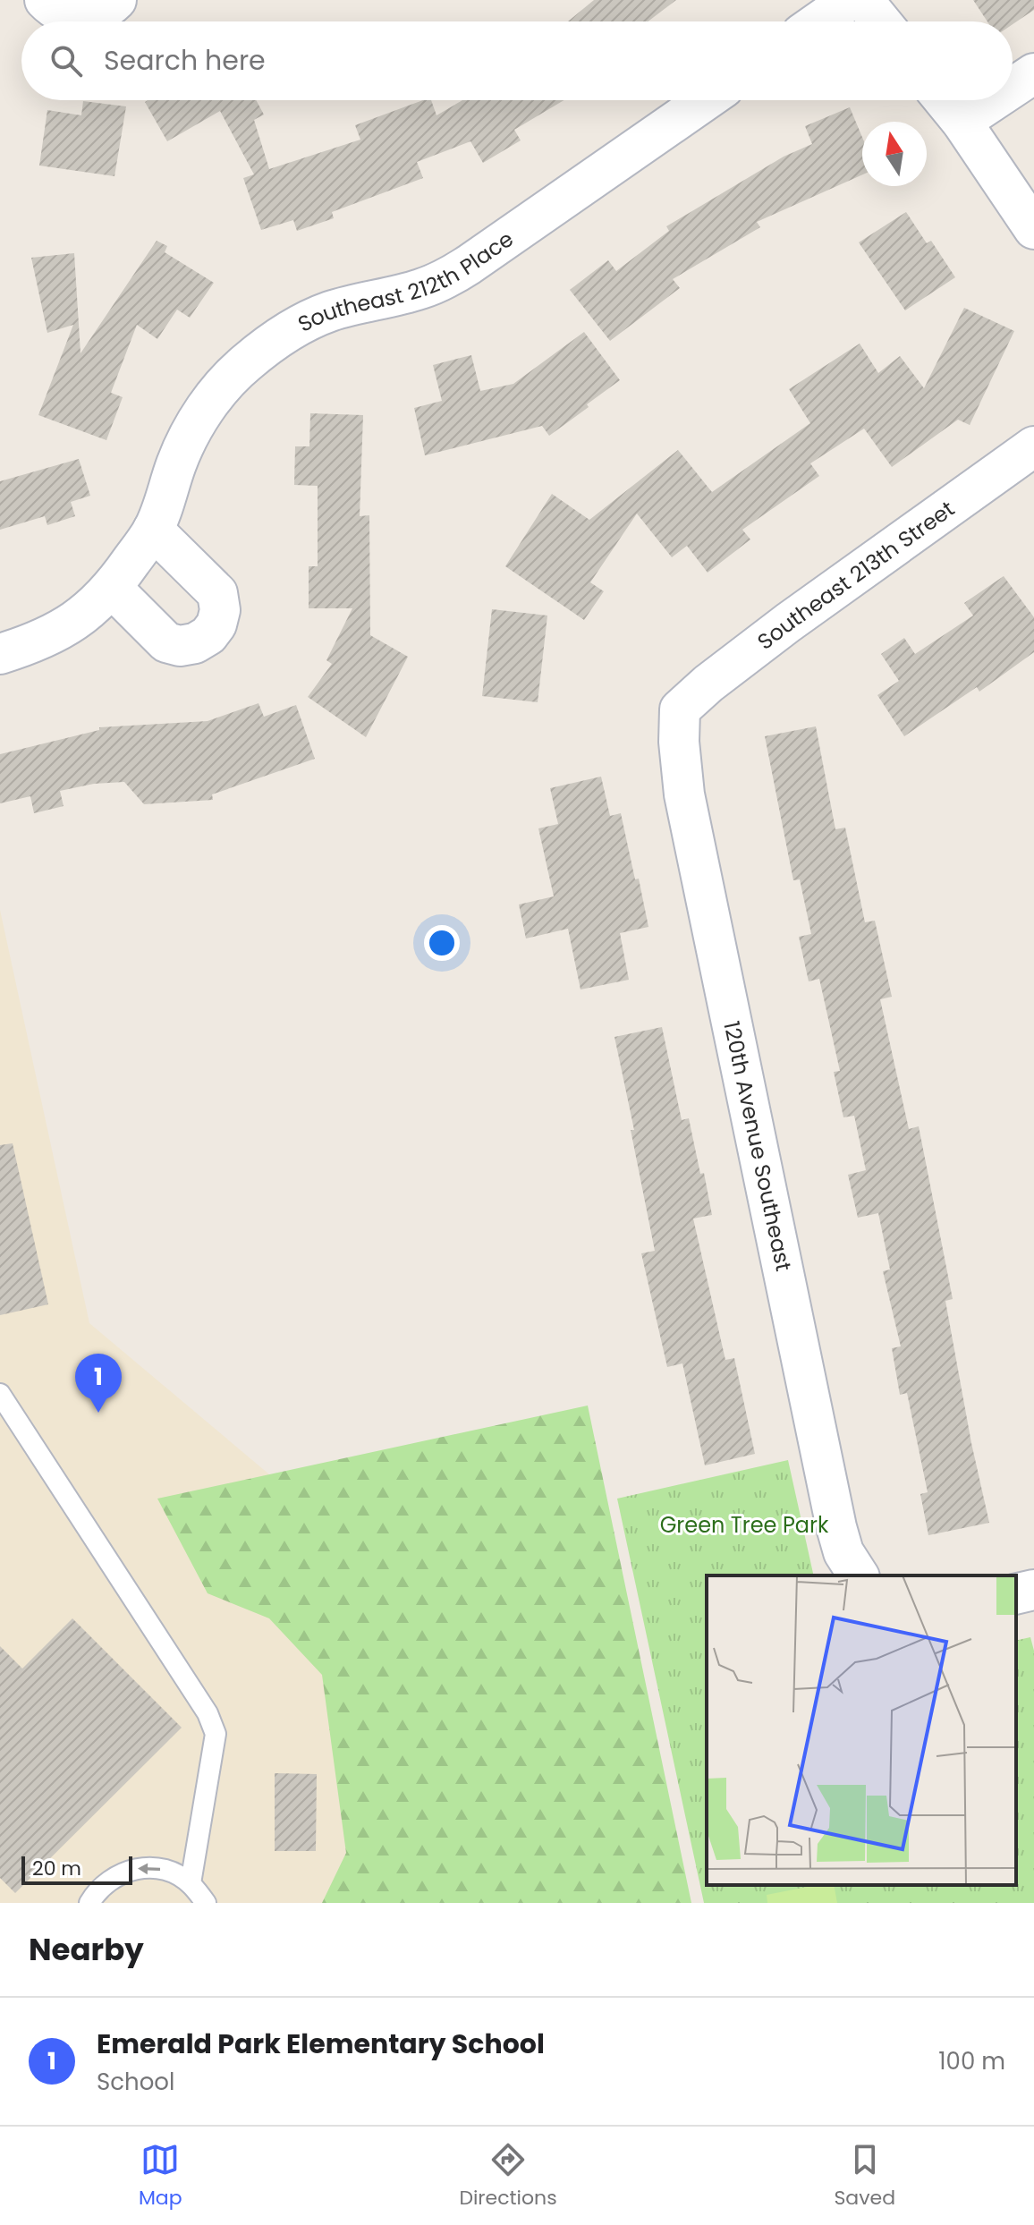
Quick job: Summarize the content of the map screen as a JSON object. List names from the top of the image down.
{
  "streets": {
    "street": ["Southeast 212th Place", "Southeast 213th Street", "120th Avenue Southeast"]
  },
  "crossings": [
    ["Southeast 213th Street", "120th Avenue Southeast"]
  ],
  "parks": ["Green Tree Park"],
  "scale_bar": "20 m",
  "north": "top",
  "page": {
    "search": "Search here",
    "pins": "1",
    "scale": "20 m",
    "heading": "Nearby",
    "list": [
      {
        "mark": "1",
        "name": "Emerald Park Elementary School",
        "note": "School",
        "value": "100 m"
      }
    ],
    "nav": ["Map", "Directions", "Saved"]
  }
}
